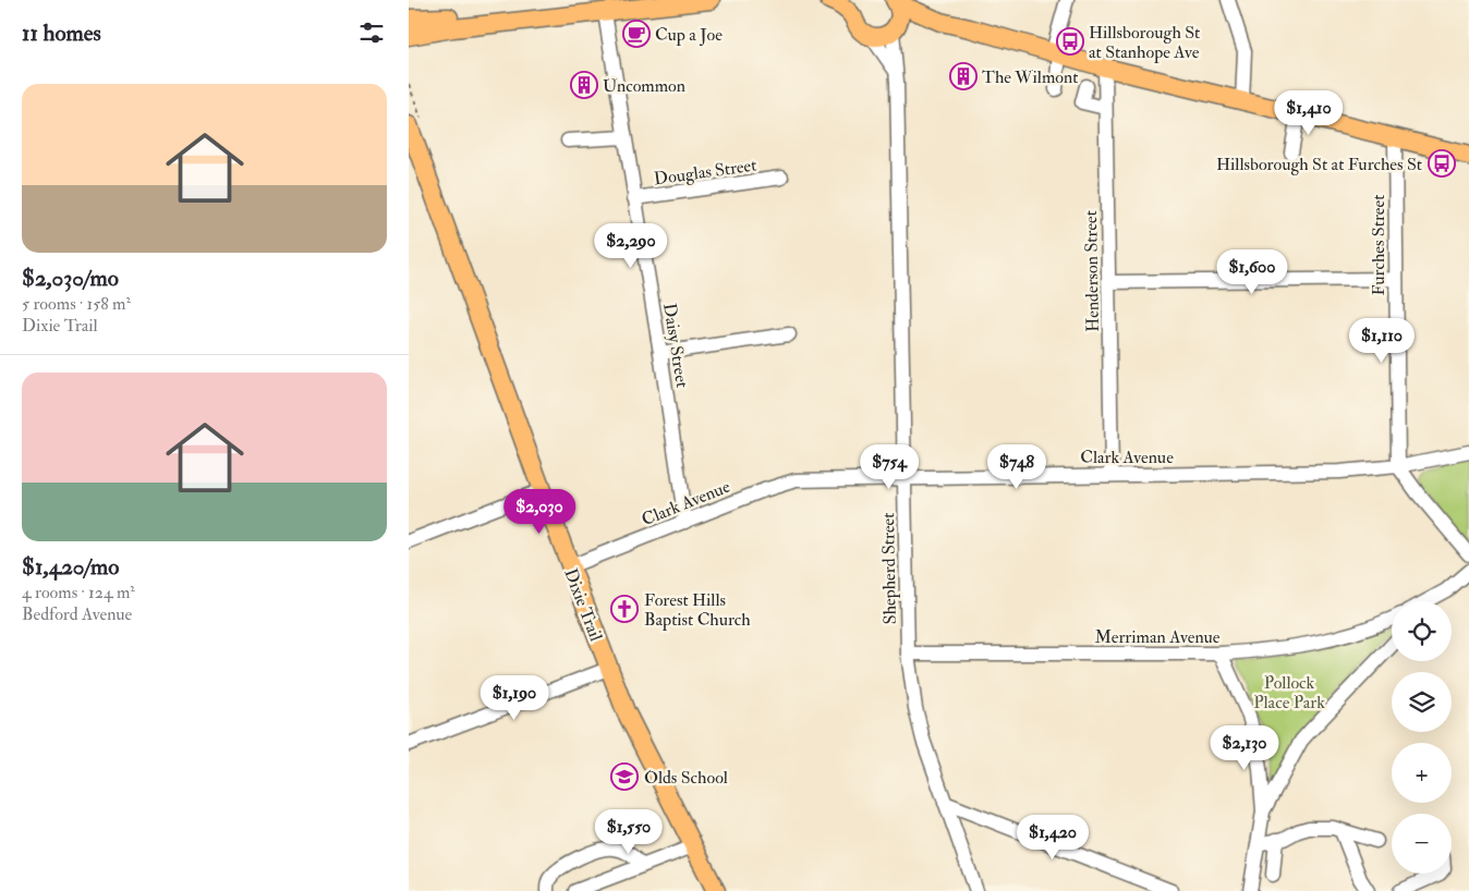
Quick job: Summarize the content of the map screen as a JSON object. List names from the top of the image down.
{
  "streets": {
    "main road": ["Dixie Trail"],
    "street": [
      "Douglas Street",
      "Furches Street",
      "Henderson Street",
      "Daisy Street",
      "Clark Avenue",
      "Shepherd Street",
      "Merriman Avenue"
    ]
  },
  "crossings": [
    ["Douglas Street", "Daisy Street"],
    ["Furches Street", "Clark Avenue"],
    ["Henderson Street", "Clark Avenue"],
    ["Daisy Street", "Clark Avenue"],
    ["Clark Avenue", "Shepherd Street"],
    ["Clark Avenue", "Dixie Trail"],
    ["Shepherd Street", "Merriman Avenue"]
  ],
  "parks": ["Pollock Place Park"],
  "places": {
    "cafe": ["Cup a Joe"],
    "bus stop": ["Hillsborough St at Stanhope Ave", "Hillsborough St at Furches St"],
    "building": ["The Wilmont", "Uncommon"],
    "church": ["Forest Hills Baptist Church"],
    "school or university": ["Olds School"]
  },
  "page": {
    "heading": "11 homes",
    "list": [
      {
        "name": "$2,030/mo",
        "note": "5 rooms · 158 m² · Dixie Trail"
      },
      {
        "name": "$1,420/mo",
        "note": "4 rooms · 124 m² · Bedford Avenue"
      }
    ],
    "price": [
      "$1,410",
      "$2,290",
      "$1,600",
      "$1,110",
      "$754",
      "$748",
      "$2,030",
      "$1,190",
      "$2,130",
      "$1,550",
      "$1,420"
    ],
    "map_buttons": ["+", "−"]
  }
}
